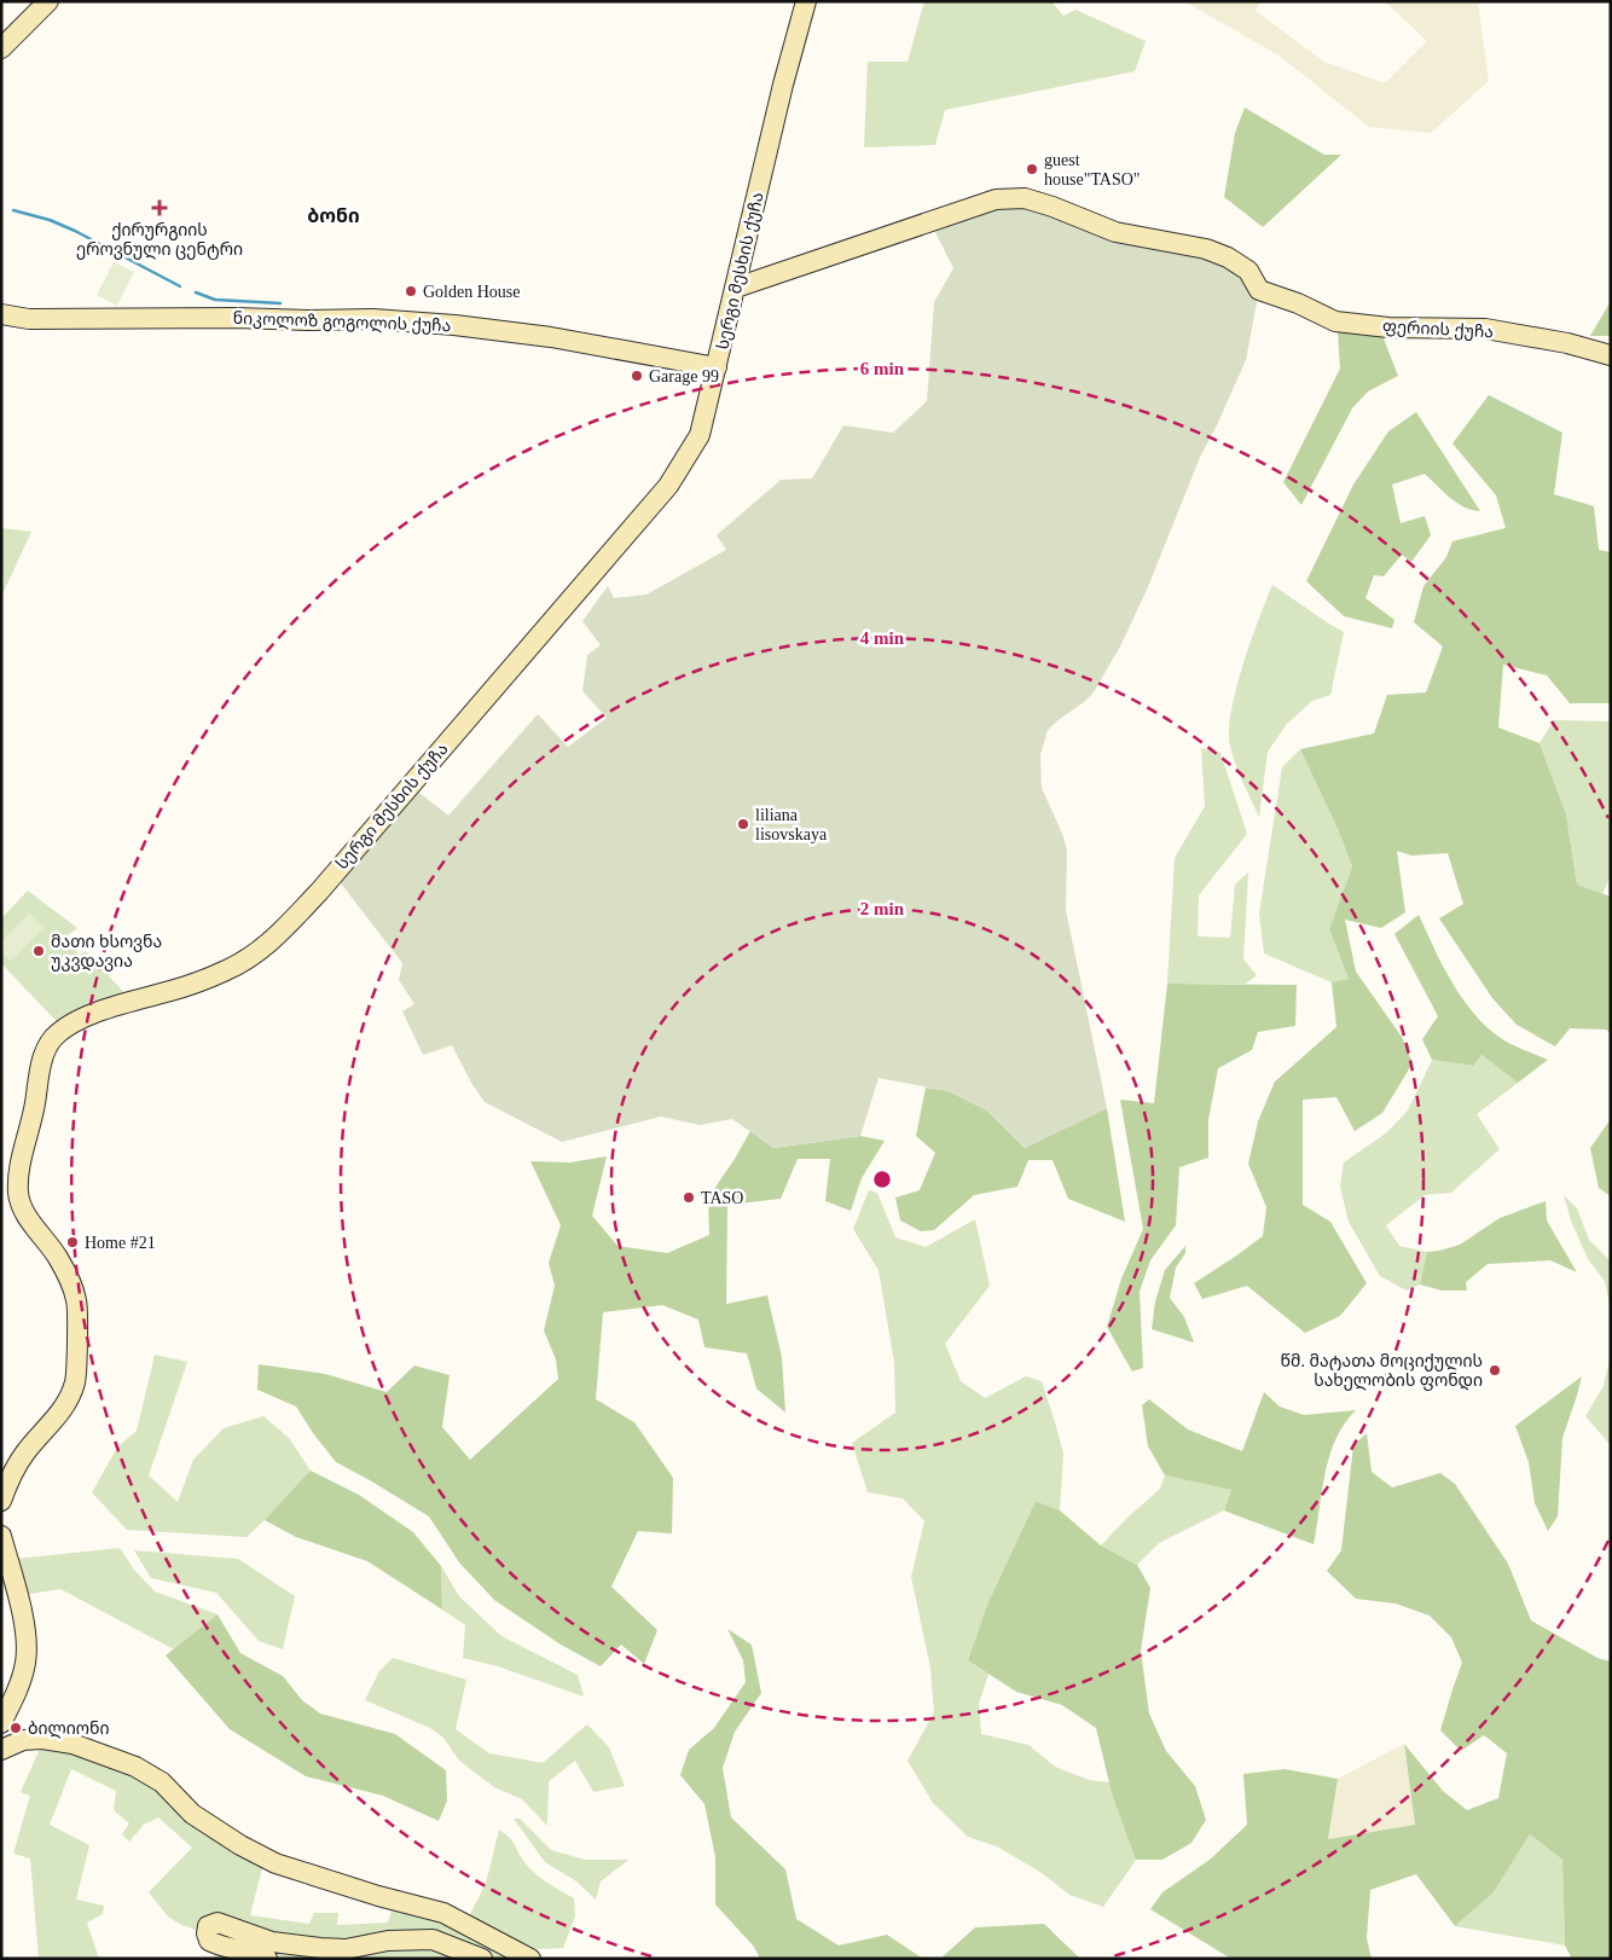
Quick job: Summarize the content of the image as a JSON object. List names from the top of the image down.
{
  "streets": {
    "street": ["სერგი მესხის ქუჩა", "ნიკოლოზ გოგოლის ქუჩა", "ფერიის ქუჩა"]
  },
  "crossings": [
    ["სერგი მესხის ქუჩა", "ნიკოლოზ გოგოლის ქუჩა"],
    ["სერგი მესხის ქუჩა", "ფერიის ქუჩა"]
  ],
  "districts": ["ბონი"],
  "places": {
    "other": [
      "guest house\"TASO\"",
      "Golden House",
      "Garage 99",
      "liliana lisovskaya",
      "მათი ხსოვნა უკვდავია",
      "TASO",
      "Home #21",
      "წმ. მატათა მოციქულის სახელობის ფონდი",
      "ბილიონი"
    ],
    "health": ["ქირურგიის ეროვნული ცენტრი"]
  },
  "rings": ["6 min", "4 min", "2 min"]
}
